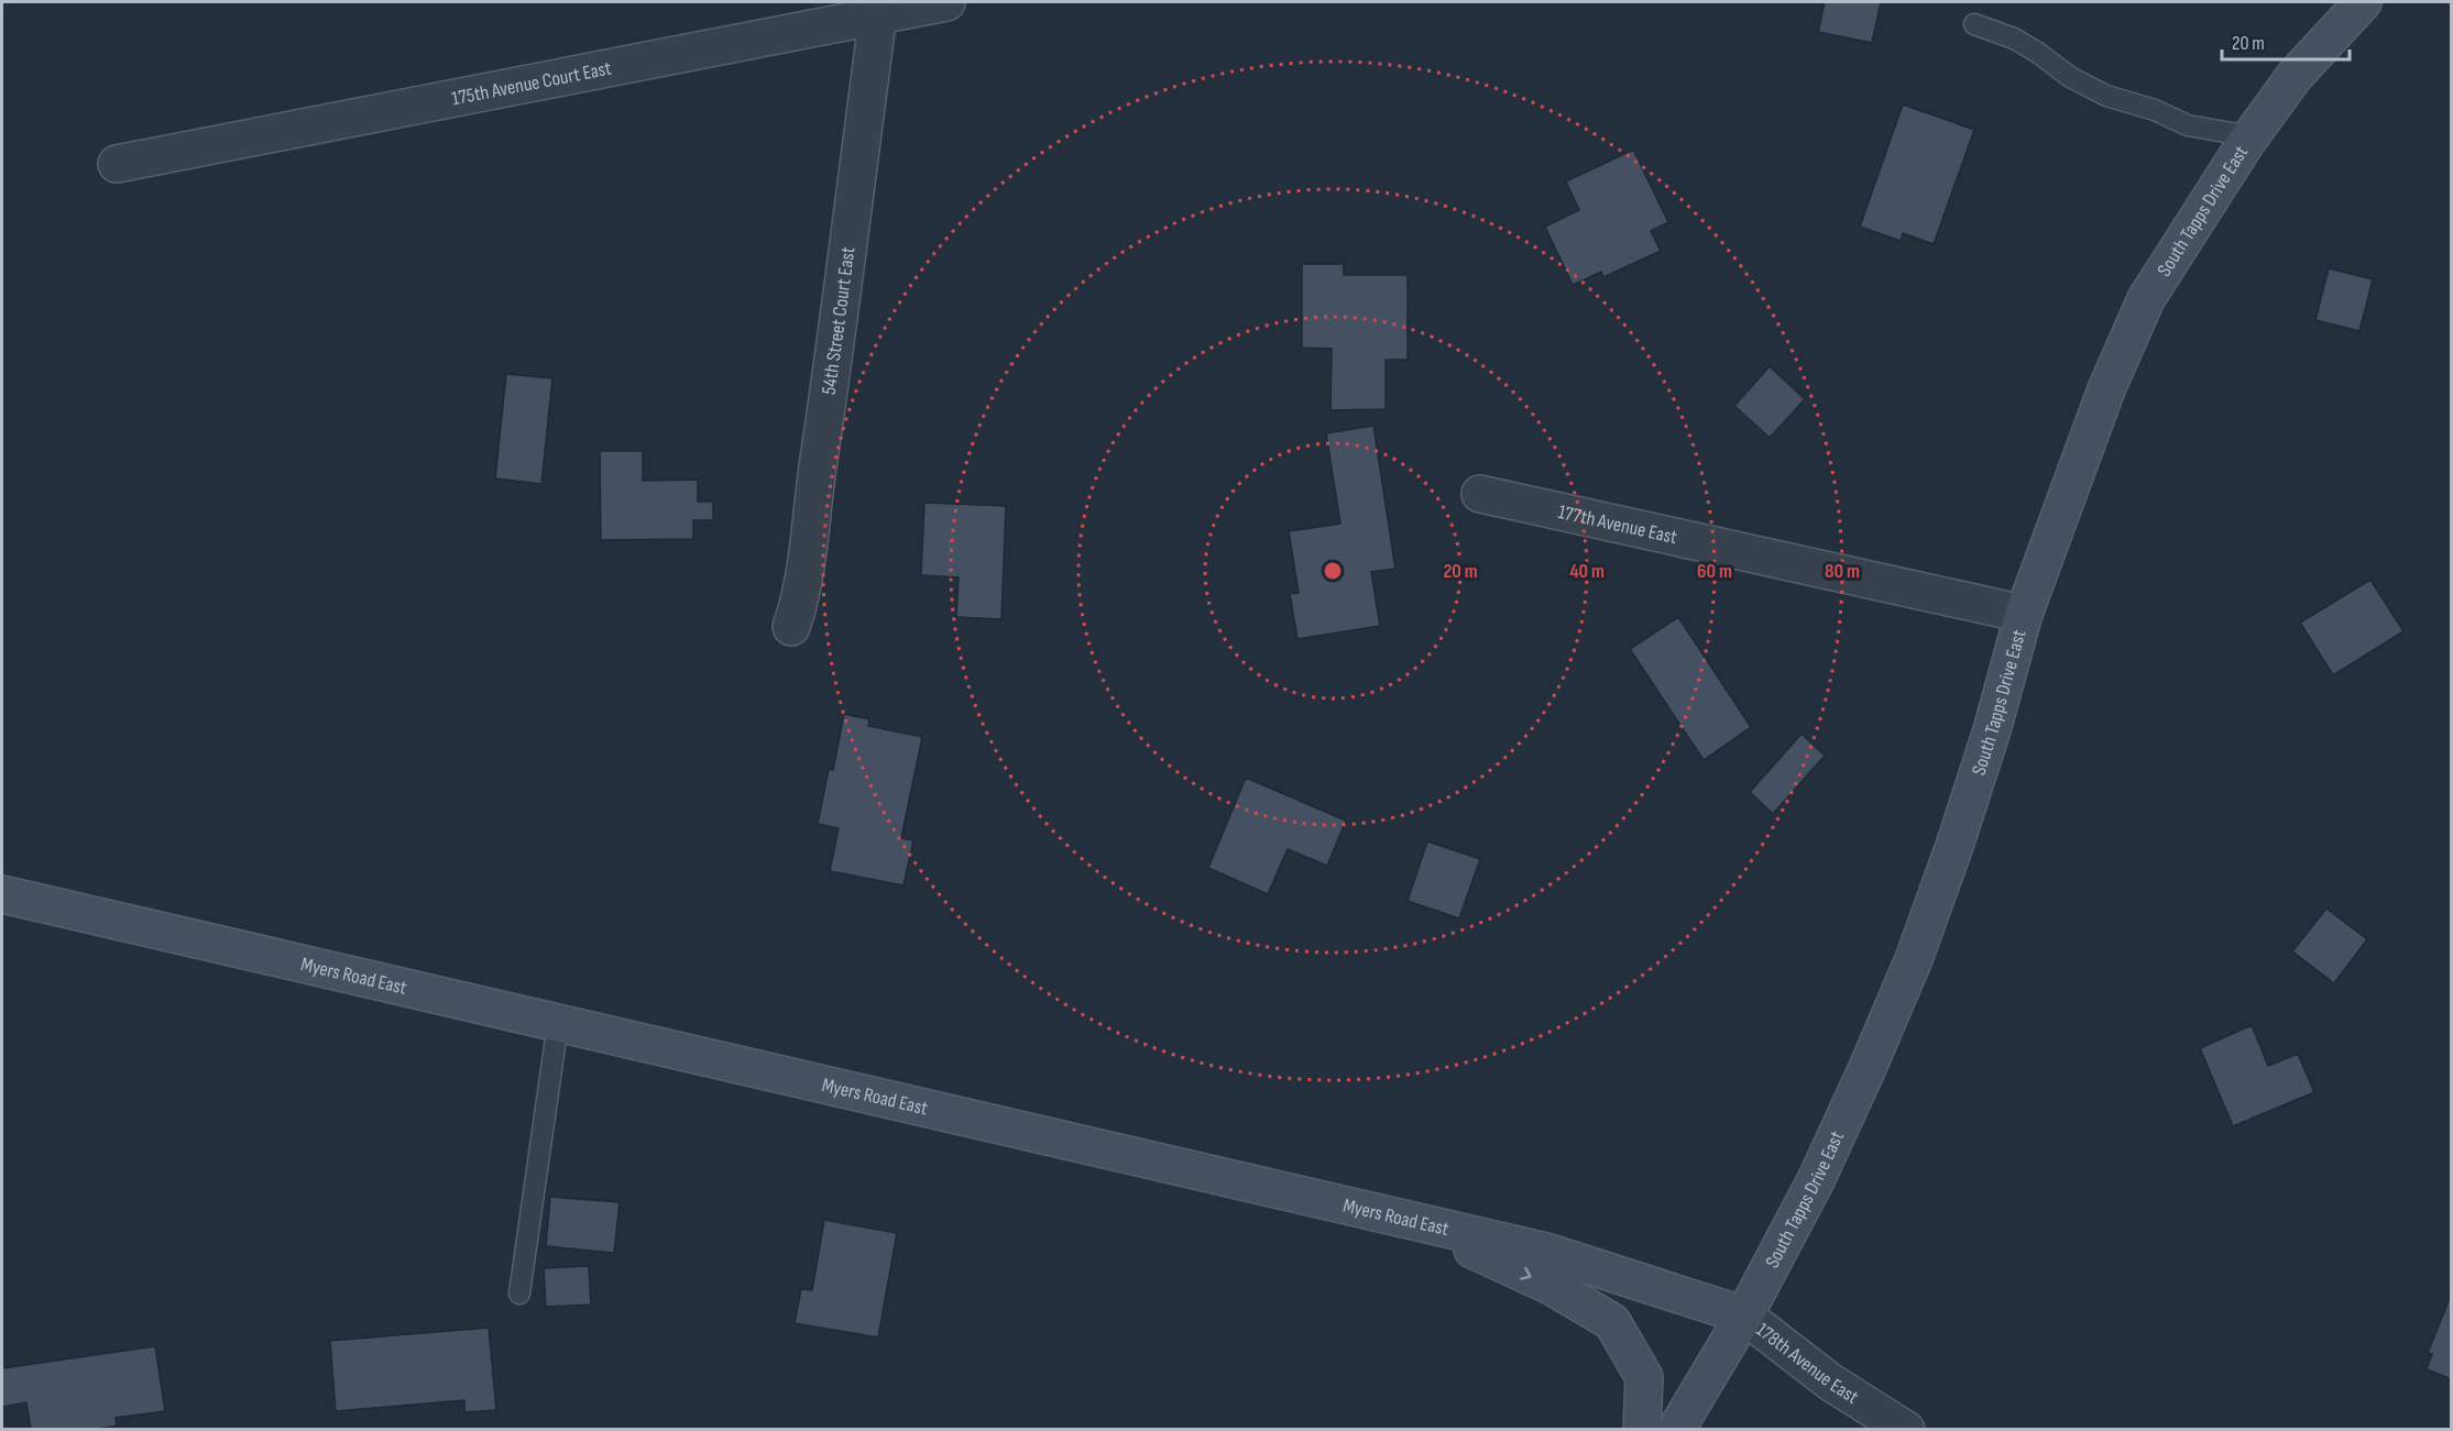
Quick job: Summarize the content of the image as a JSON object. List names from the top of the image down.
{
  "streets": {
    "street": [
      "175th Avenue Court East",
      "South Tapps Drive East",
      "54th Street Court East",
      "177th Avenue East",
      "Myers Road East",
      "178th Avenue East"
    ]
  },
  "crossings": [
    ["175th Avenue Court East", "54th Street Court East"],
    ["South Tapps Drive East", "177th Avenue East"],
    ["South Tapps Drive East", "Myers Road East"],
    ["South Tapps Drive East", "178th Avenue East"],
    ["Myers Road East", "178th Avenue East"]
  ],
  "scale_bar": "20 m",
  "rings": [
    "20 m",
    "40 m",
    "60 m",
    "80 m"
  ]
}
